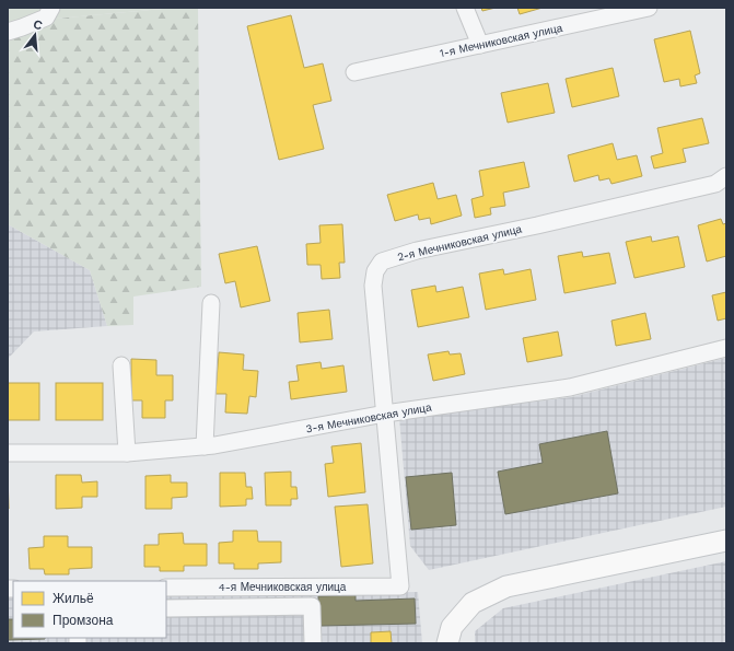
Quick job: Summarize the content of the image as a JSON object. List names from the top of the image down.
{
  "streets": {
    "street": [
      "1-я Мечниковская улица",
      "2-я Мечниковская улица",
      "3-я Мечниковская улица",
      "4-я Мечниковская улица"
    ]
  },
  "crossings": [
    ["2-я Мечниковская улица", "3-я Мечниковская улица"],
    ["2-я Мечниковская улица", "4-я Мечниковская улица"]
  ],
  "legend": ["Жильё", "Промзона"],
  "north": "top"
}
